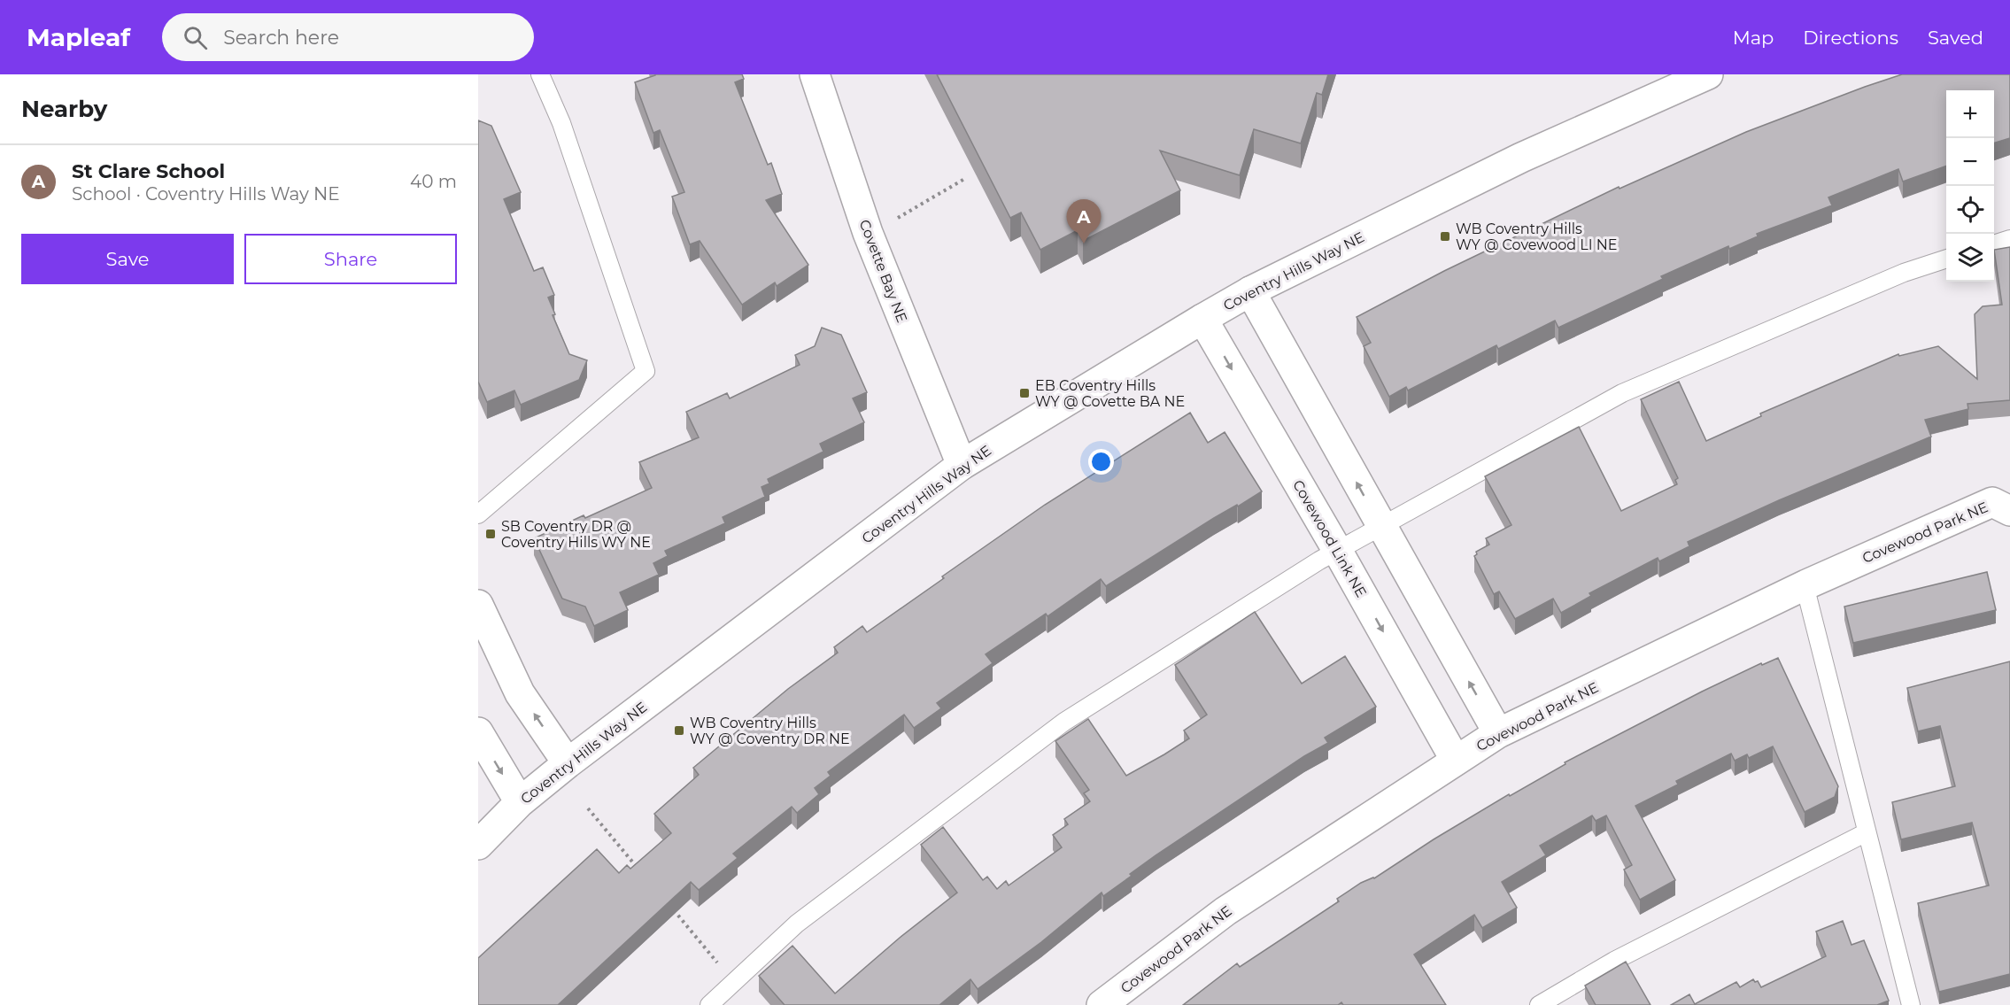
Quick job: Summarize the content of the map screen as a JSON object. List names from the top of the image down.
{
  "streets": {
    "street": [
      "Covette Bay NE",
      "Coventry Hills Way NE",
      "Covewood Park NE",
      "Covewood Link NE"
    ]
  },
  "crossings": [
    ["Covette Bay NE", "Coventry Hills Way NE"],
    ["Coventry Hills Way NE", "Covewood Link NE"],
    ["Covewood Park NE", "Covewood Link NE"]
  ],
  "places": {
    "transit": [
      "WB Coventry Hills WY @ Covewood LI NE",
      "EB Coventry Hills WY @ Covette BA NE",
      "SB Coventry DR @ Coventry Hills WY NE",
      "WB Coventry Hills WY @ Coventry DR NE"
    ]
  },
  "page": {
    "header": "Mapleaf",
    "search": "Search here",
    "nav": ["Map", "Directions", "Saved"],
    "heading": "Nearby",
    "map_buttons": ["+", "−"],
    "list": [
      {
        "mark": "A",
        "name": "St Clare School",
        "note": "School · Coventry Hills Way NE",
        "value": "40 m"
      }
    ],
    "pins": "A",
    "buttons": ["Save", "Share"]
  }
}
